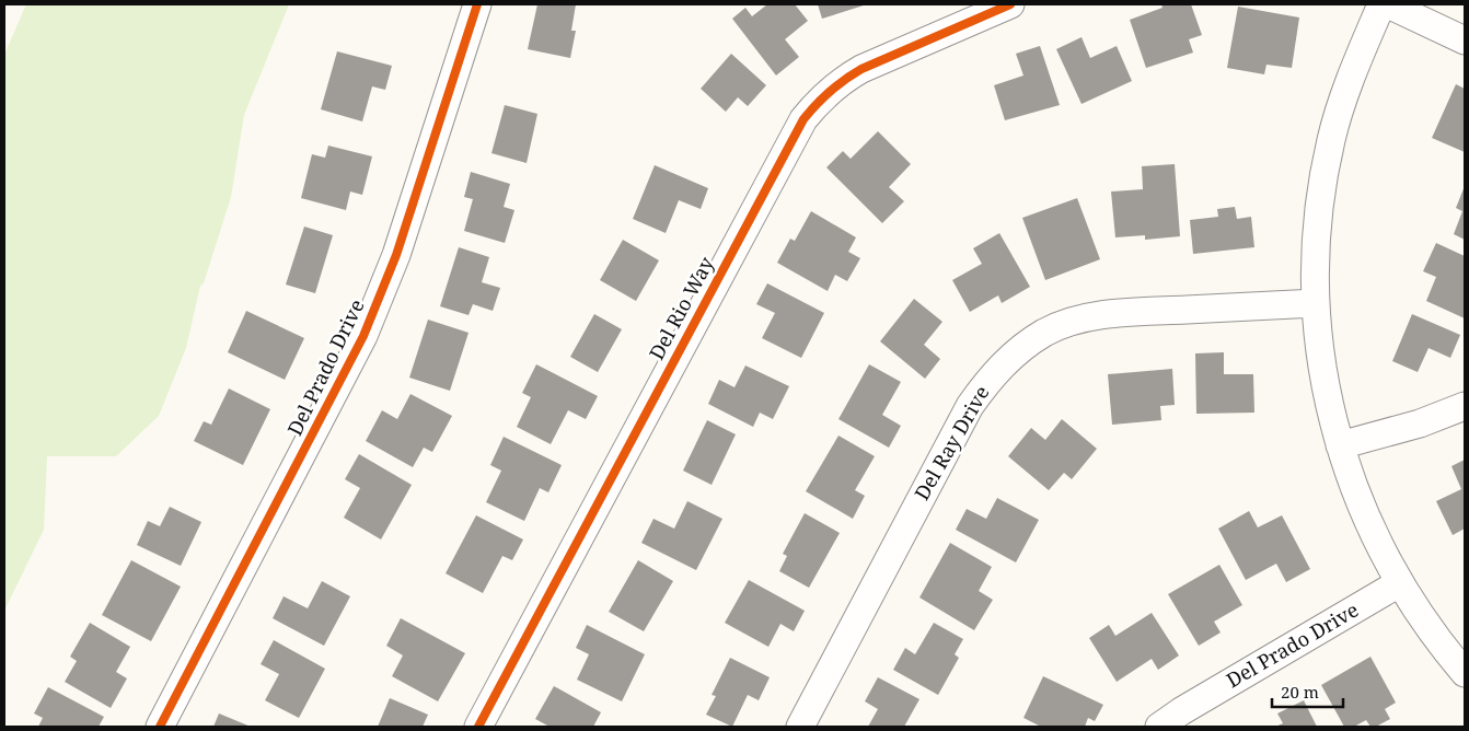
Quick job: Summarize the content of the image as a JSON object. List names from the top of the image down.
{
  "streets": {
    "street": ["Del Rio Way", "Del Prado Drive", "Del Ray Drive"]
  },
  "scale_bar": "20 m"
}
